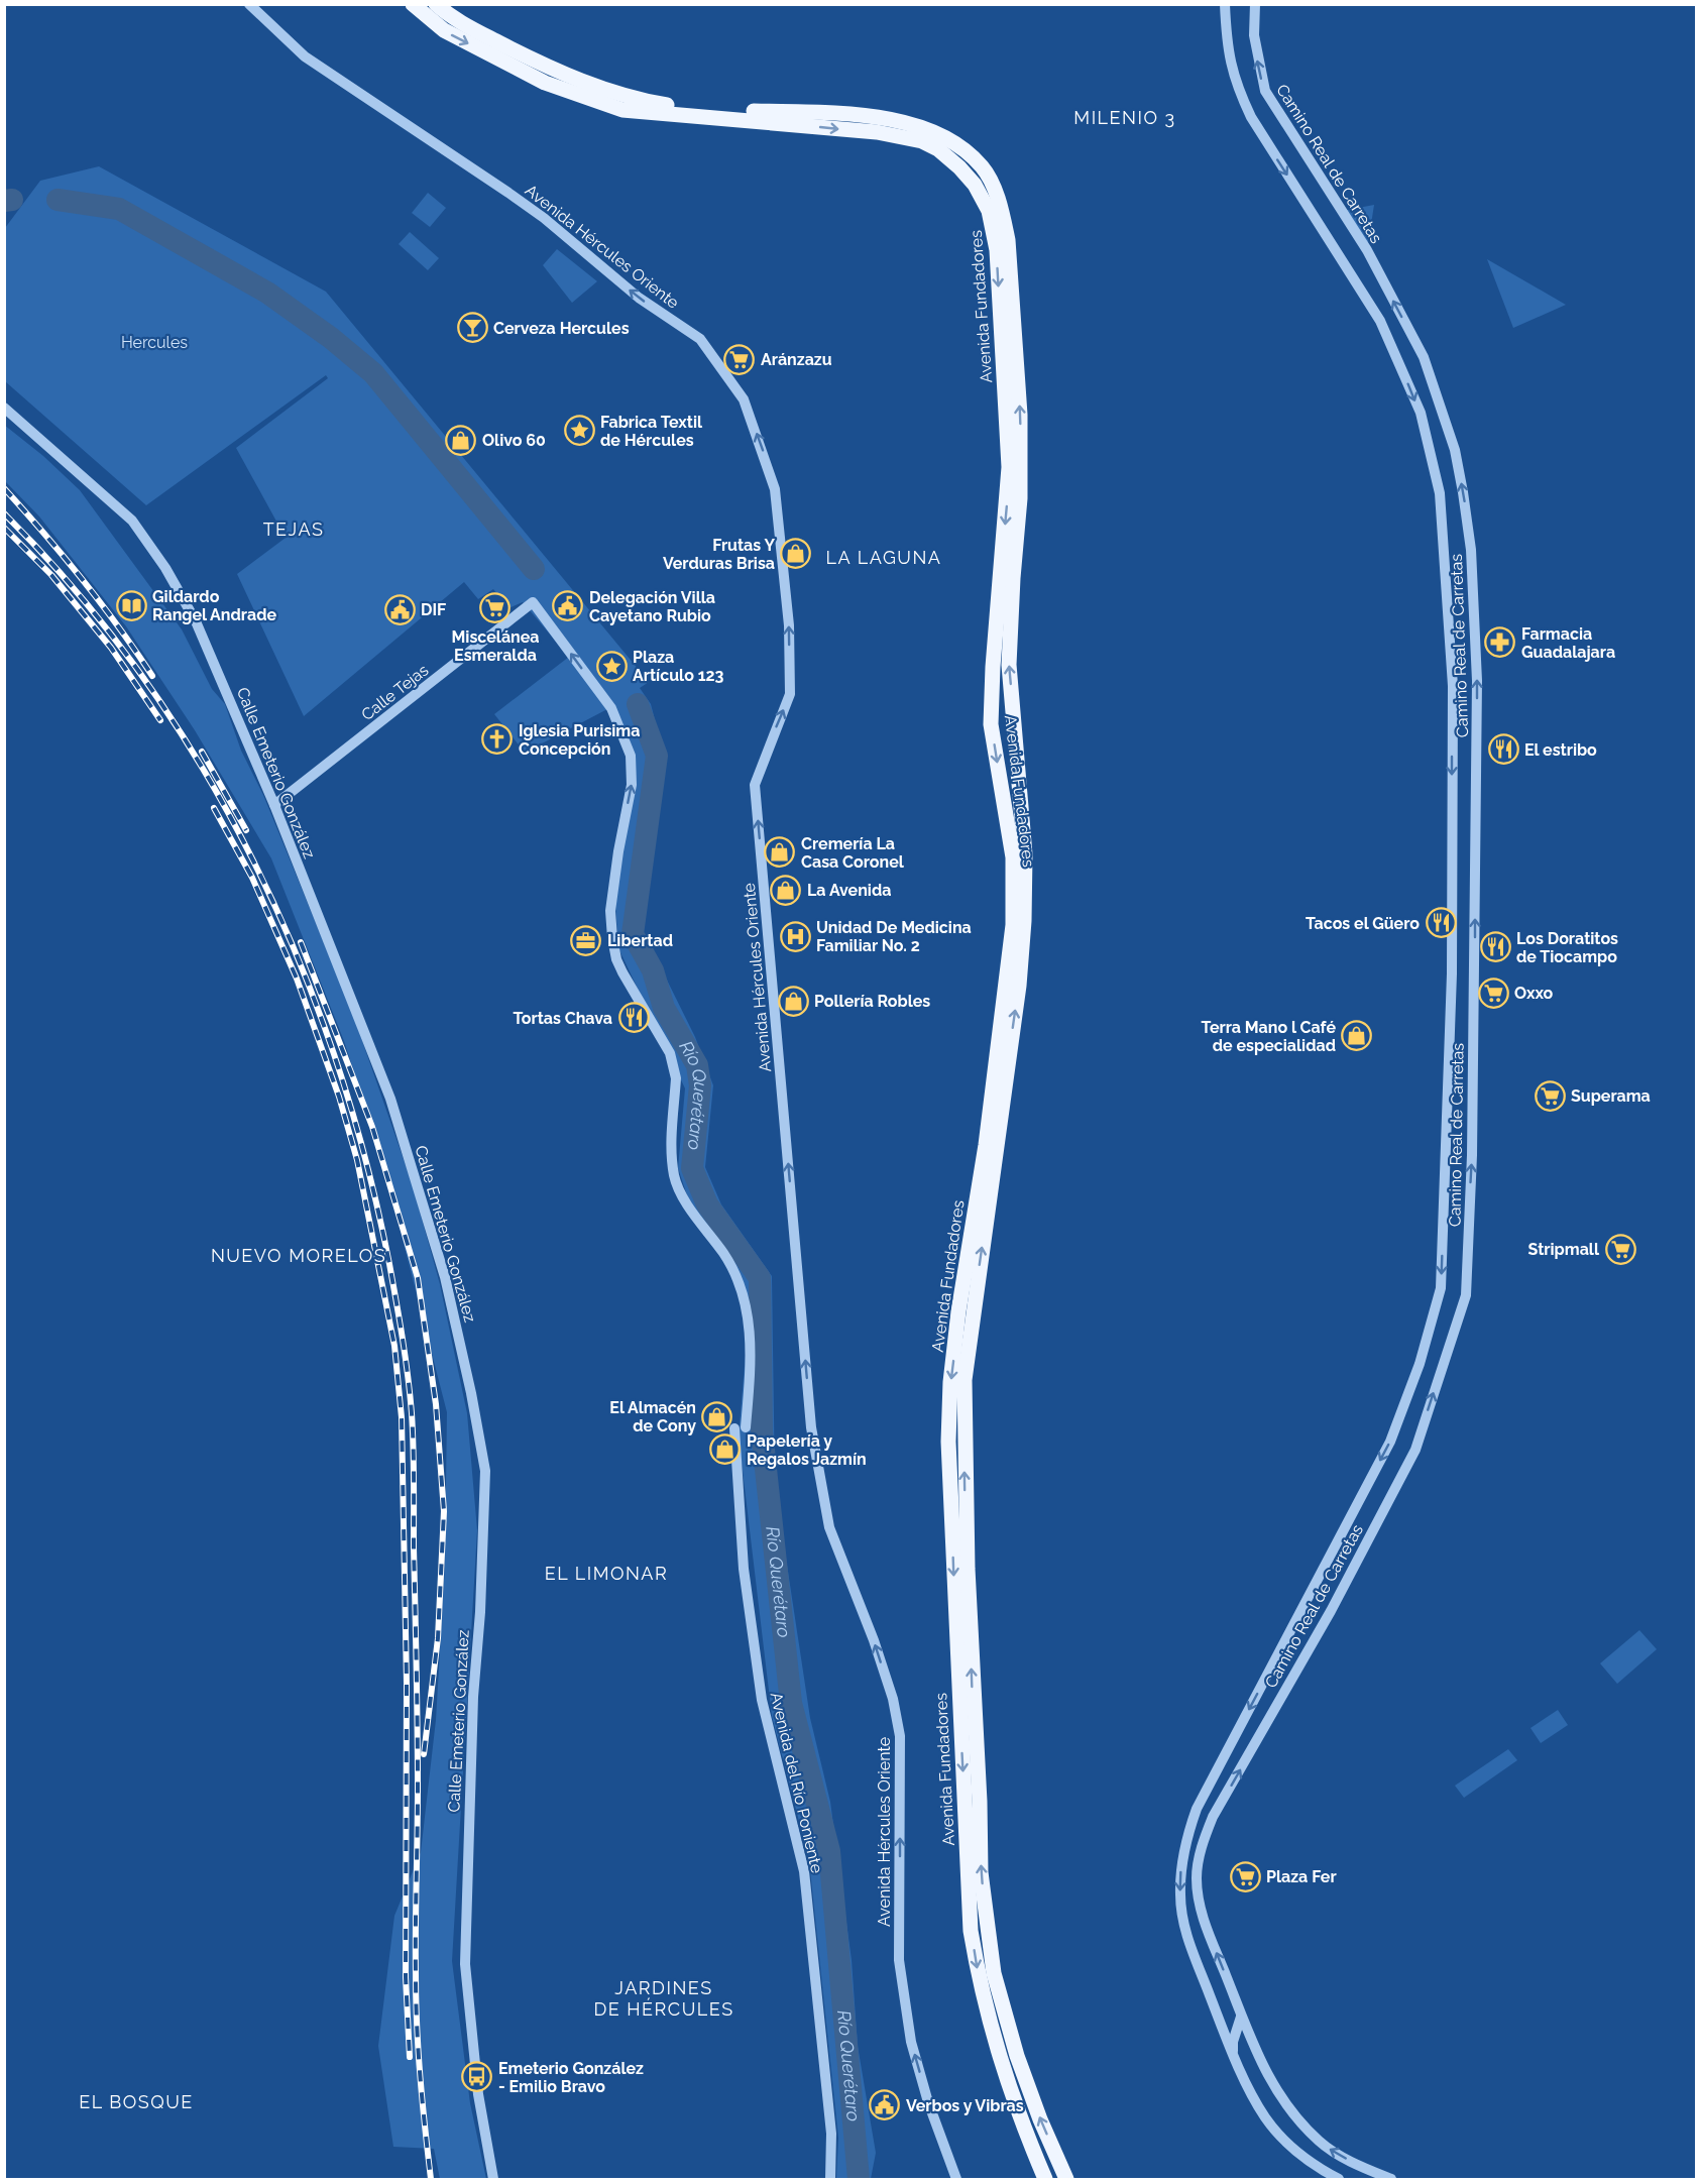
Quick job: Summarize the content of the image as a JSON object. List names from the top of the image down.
{
  "streets": {
    "main road": ["Avenida Fundadores"],
    "street": [
      "Camino Real de Carretas",
      "Avenida Hércules Oriente",
      "Calle Tejas",
      "Calle Emeterio González",
      "Avenida del Río Poniente"
    ]
  },
  "crossings": [
    ["Calle Tejas", "Calle Emeterio González"],
    ["Calle Tejas", "Avenida del Río Poniente"]
  ],
  "one_way": ["Avenida Hércules Oriente", "Avenida del Río Poniente"],
  "districts": [
    "MILENIO 3",
    "TEJAS",
    "LA LAGUNA",
    "NUEVO MORELOS",
    "EL LIMONAR",
    "JARDINES DE HÉRCULES",
    "EL BOSQUE"
  ],
  "water": ["Río Querétaro"],
  "parks": ["Hercules"],
  "places": {
    "bar": ["Cerveza Hercules"],
    "supermarket": [
      "Aránzazu",
      "Miscelánea Esmeralda",
      "Oxxo",
      "Superama",
      "Stripmall",
      "Plaza Fer"
    ],
    "place": ["Fabrica Textil de Hércules", "Plaza Artículo 123"],
    "shop": [
      "Olivo 60",
      "Frutas Y Verduras Brisa",
      "Cremería La Casa Coronel",
      "La Avenida",
      "Pollería Robles",
      "Terra Mano l Café de especialidad",
      "El Almacén de Cony",
      "Papelería y Regalos Jazmín"
    ],
    "library": ["Gildardo Rangel Andrade"],
    "public building": ["Delegación Villa Cayetano Rubio", "DIF", "Verbos y Vibras"],
    "pharmacy": ["Farmacia Guadalajara"],
    "church": ["Iglesia Purisima Concepción"],
    "restaurant": [
      "El estribo",
      "Tacos el Güero",
      "Los Doratitos de Tiocampo",
      "Tortas Chava"
    ],
    "hospital": ["Unidad De Medicina Familiar No. 2"],
    "office": ["Libertad"],
    "bus stop": ["Emeterio González - Emilio Bravo"]
  }
}
